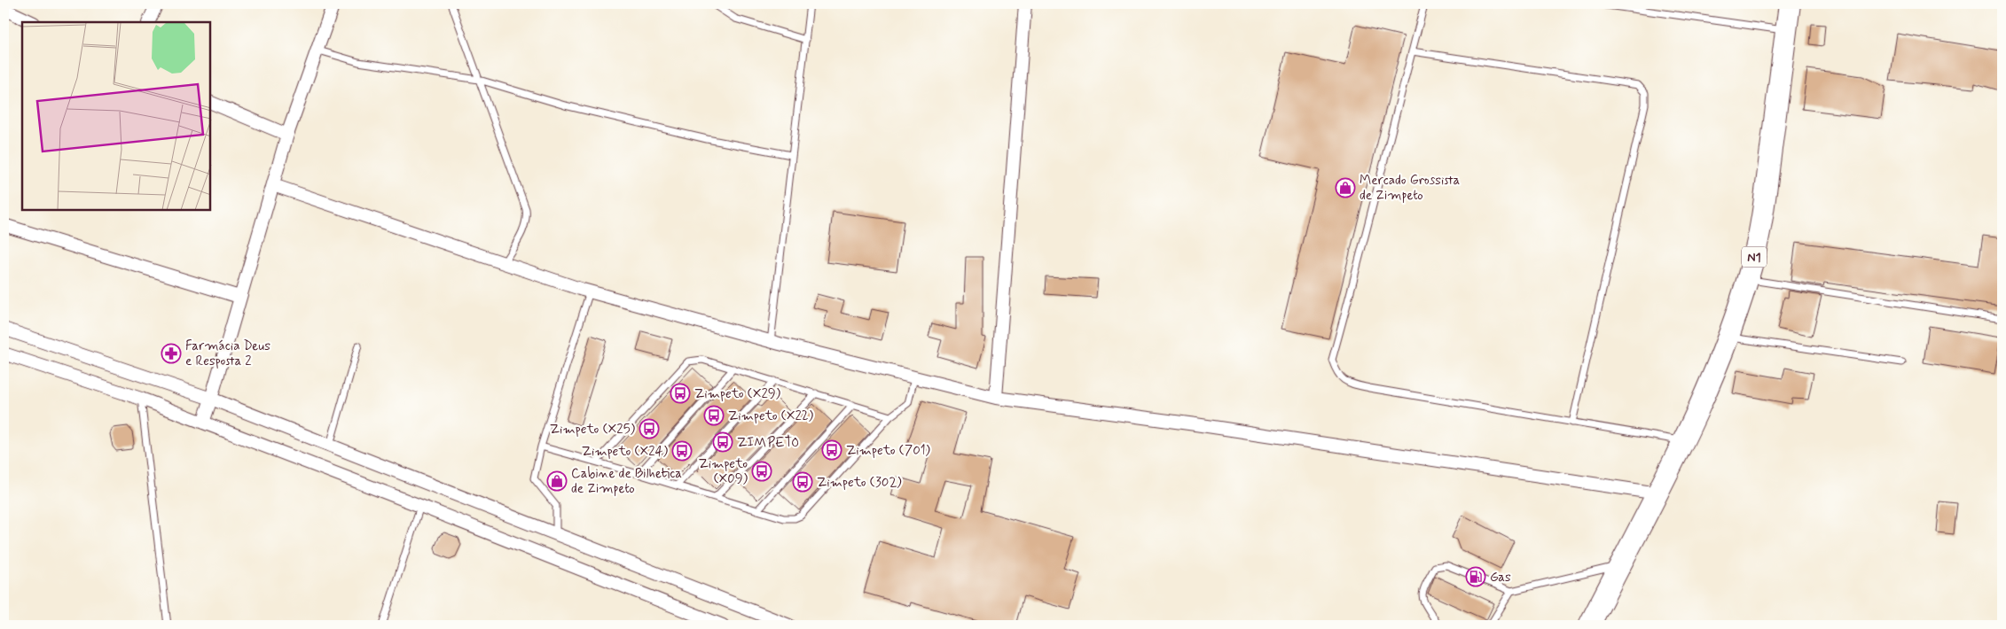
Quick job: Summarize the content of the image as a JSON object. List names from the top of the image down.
{
  "streets": {
    "highway": ["N1"]
  },
  "places": {
    "shop": ["Mercado Grossista de Zimpeto", "Cabine de Bilhetica de Zimpeto"],
    "pharmacy": ["Farmácia Deus e Resposta 2"],
    "bus stop": [
      "Zimpeto (X29)",
      "Zimpeto (X22)",
      "Zimpeto (X25)",
      "ZIMPETO",
      "Zimpeto (701)",
      "Zimpeto (X24)",
      "Zimpeto (X09)",
      "Zimpeto (302)"
    ],
    "fuel station": ["Gas"]
  }
}
